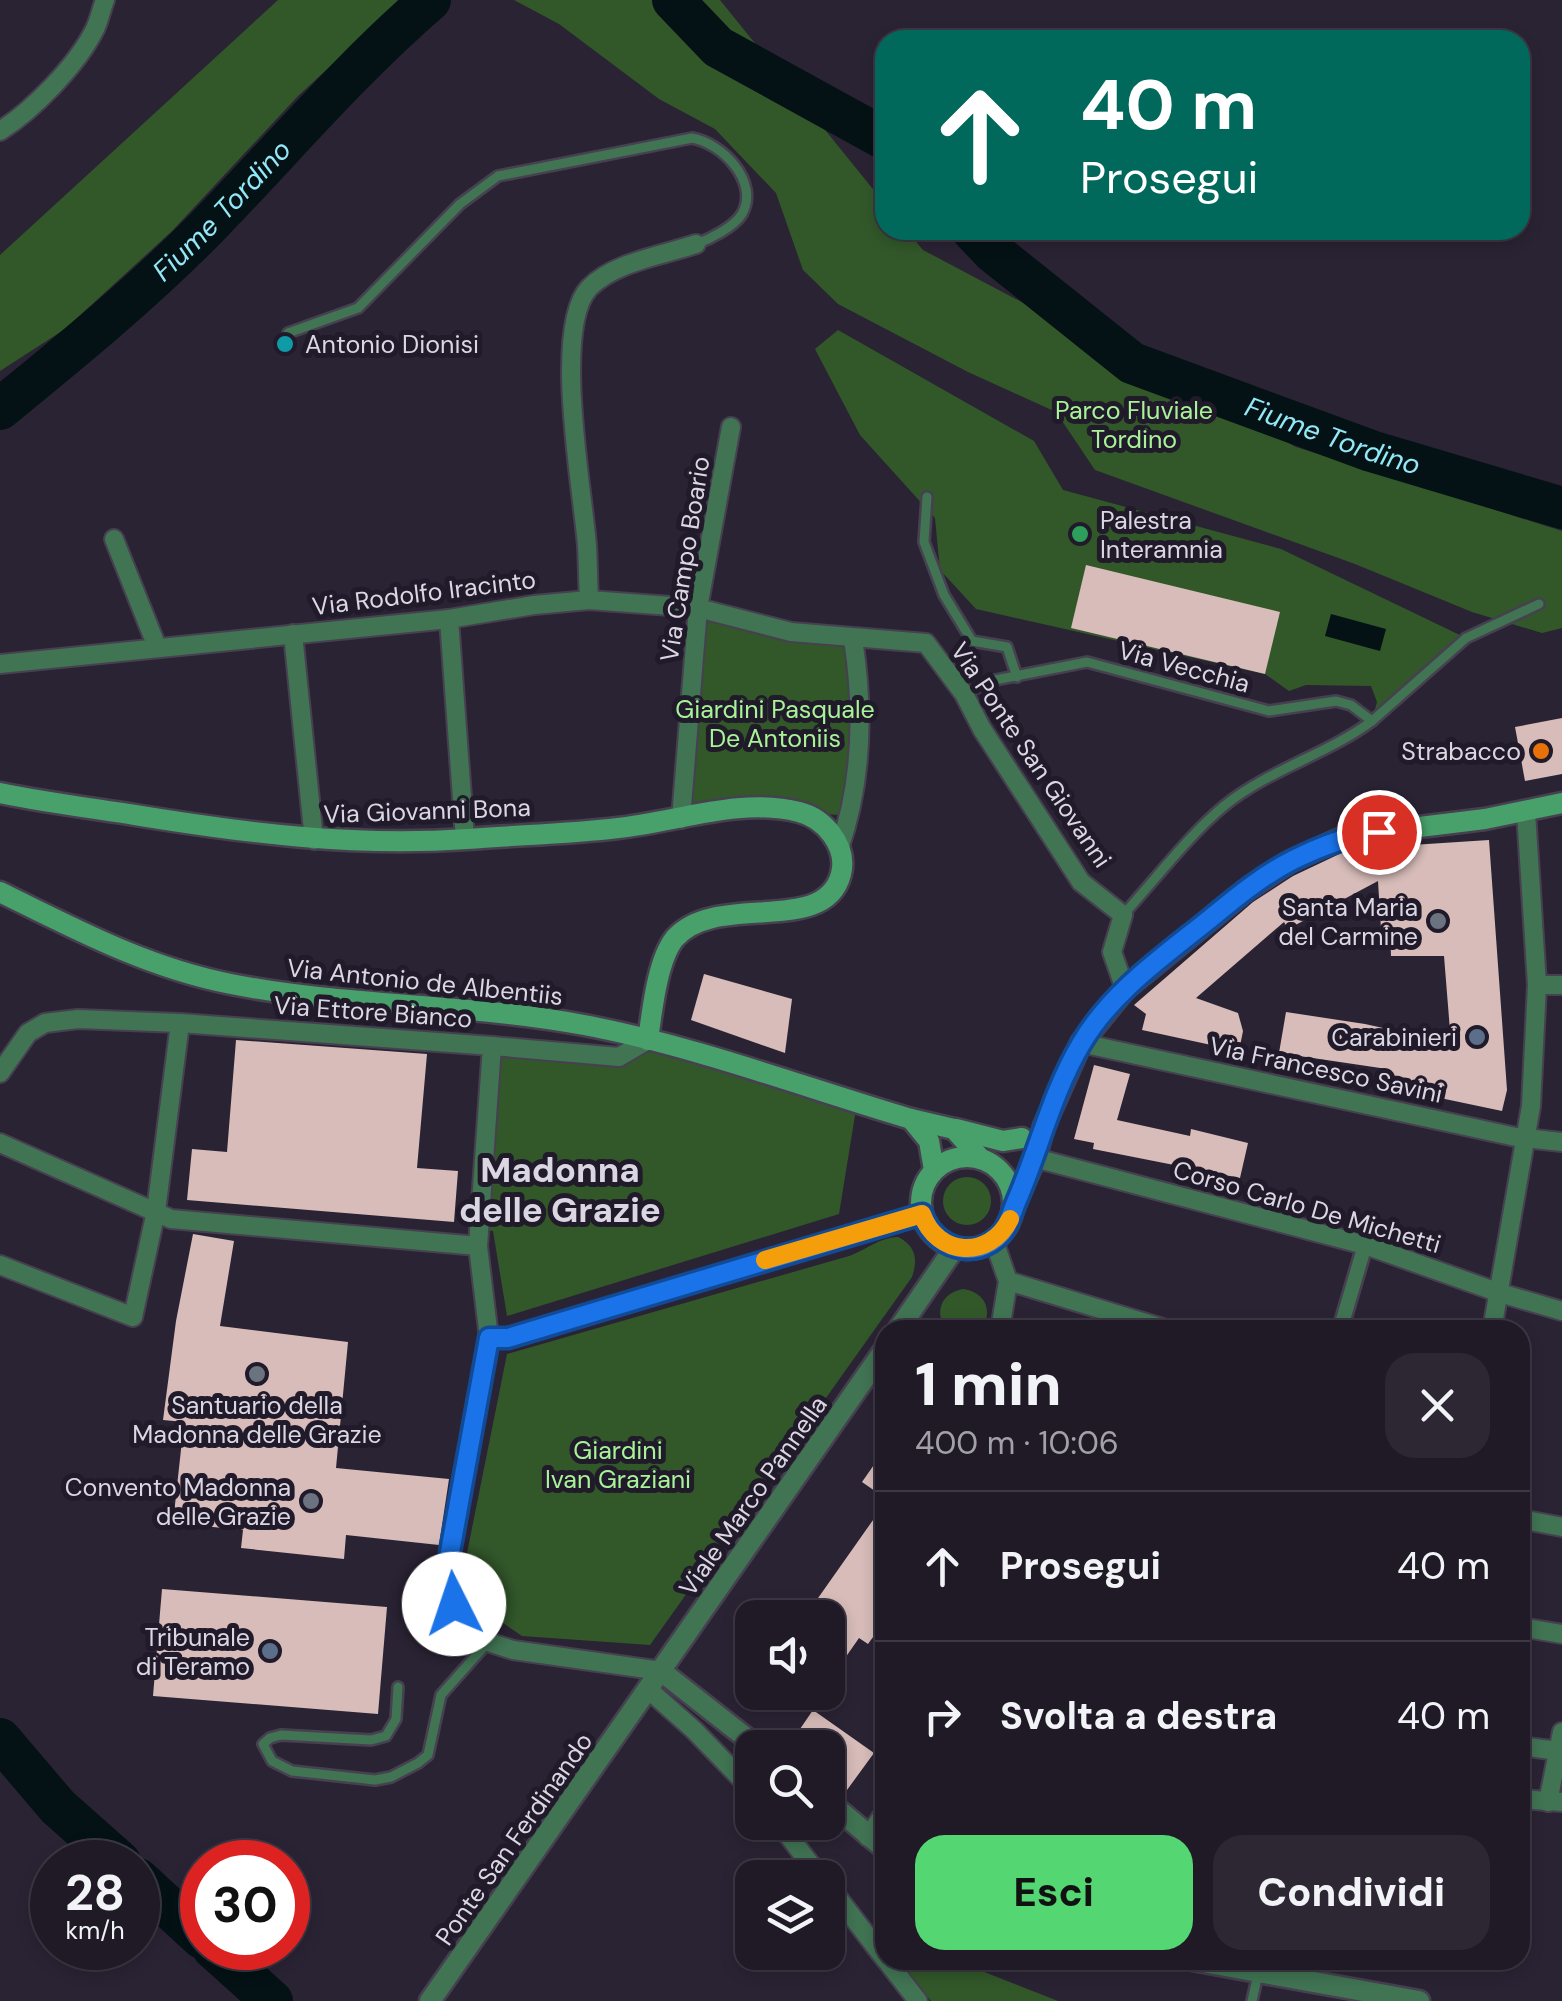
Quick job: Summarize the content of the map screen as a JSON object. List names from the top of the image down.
{
  "streets": {
    "main road": ["Via Giovanni Bona", "Via Antonio de Albentiis"],
    "street": [
      "Via Campo Boario",
      "Via Rodolfo Iracinto",
      "Via Ponte San Giovanni",
      "Via Ettore Bianco",
      "Via Francesco Savini",
      "Corso Carlo De Michetti",
      "Viale Marco Pannella",
      "Ponte San Ferdinando"
    ],
    "lane": ["Via Vecchia"]
  },
  "crossings": [
    ["Via Campo Boario", "Via Rodolfo Iracinto"],
    ["Via Campo Boario", "Via Ponte San Giovanni"],
    ["Via Campo Boario", "Via Giovanni Bona"],
    ["Via Rodolfo Iracinto", "Via Ponte San Giovanni"],
    ["Via Vecchia", "Via Ponte San Giovanni"],
    ["Viale Marco Pannella", "Ponte San Ferdinando"]
  ],
  "districts": ["Madonna delle Grazie"],
  "water": ["Fiume Tordino"],
  "parks": ["Parco Fluviale Tordino", "Giardini Pasquale De Antoniis", "Giardini Ivan Graziani"],
  "places": [
    "Antonio Dionisi",
    "Palestra Interamnia",
    "Strabacco",
    "Santa Maria del Carmine",
    "Carabinieri",
    "Santuario della Madonna delle Grazie",
    "Convento Madonna delle Grazie",
    "Tribunale di Teramo"
  ],
  "page": {
    "turn": ["40 m", "Prosegui"],
    "heading": ["1 min", "400 m · 10:06"],
    "list": [
      {
        "name": "Prosegui",
        "value": "40 m"
      },
      {
        "name": "Svolta a destra",
        "value": "40 m"
      }
    ],
    "buttons": ["Esci", "Condividi"],
    "speed": "28 km/h",
    "limit": "30"
  }
}
